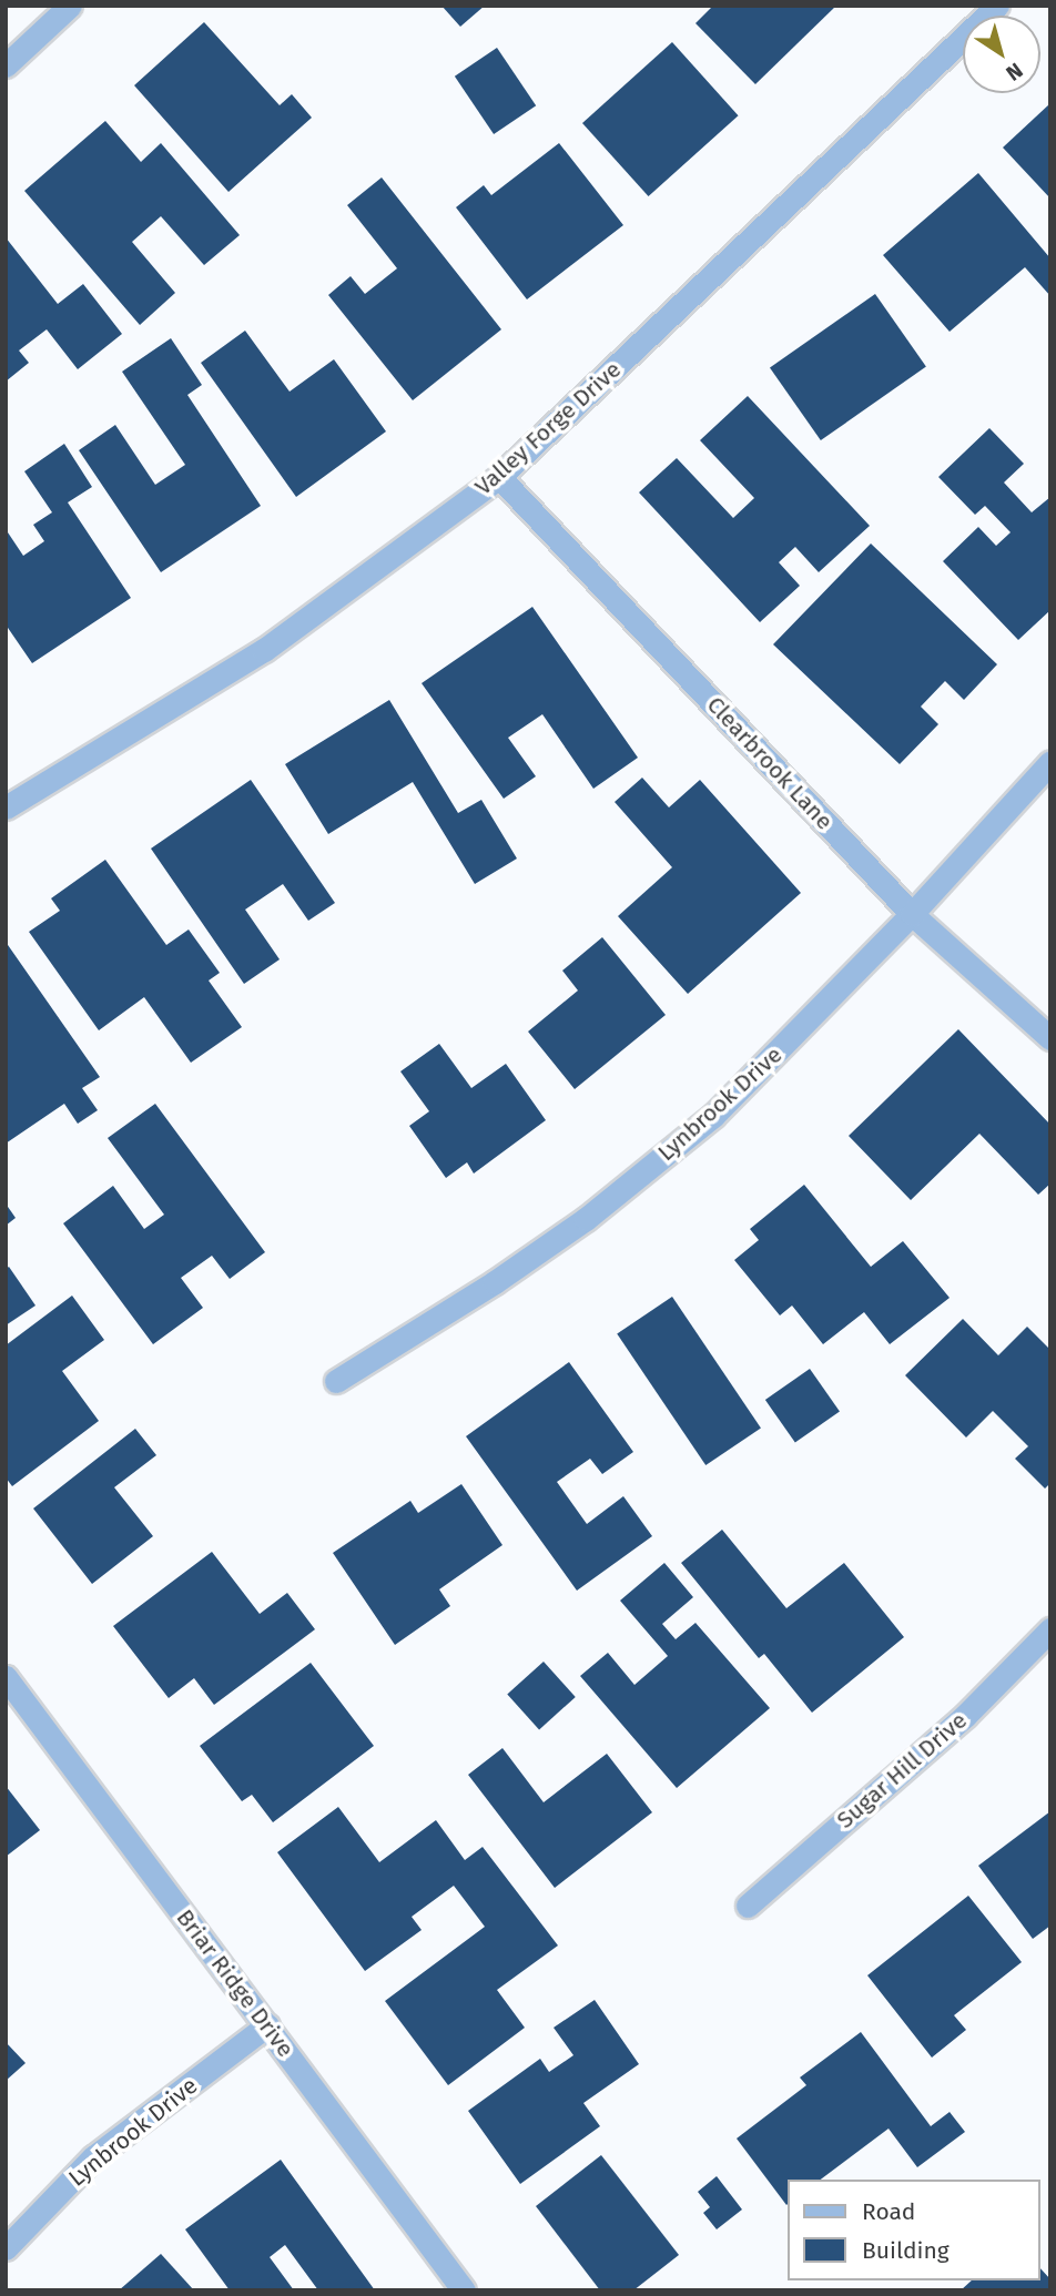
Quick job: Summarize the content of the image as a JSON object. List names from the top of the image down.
{
  "streets": {
    "street": [
      "Valley Forge Drive",
      "Clearbrook Lane",
      "Lynbrook Drive",
      "Sugar Hill Drive",
      "Briar Ridge Drive"
    ]
  },
  "crossings": [
    ["Valley Forge Drive", "Clearbrook Lane"],
    ["Clearbrook Lane", "Lynbrook Drive"],
    ["Lynbrook Drive", "Briar Ridge Drive"]
  ],
  "legend": ["Road", "Building"],
  "north": "bottom right"
}
